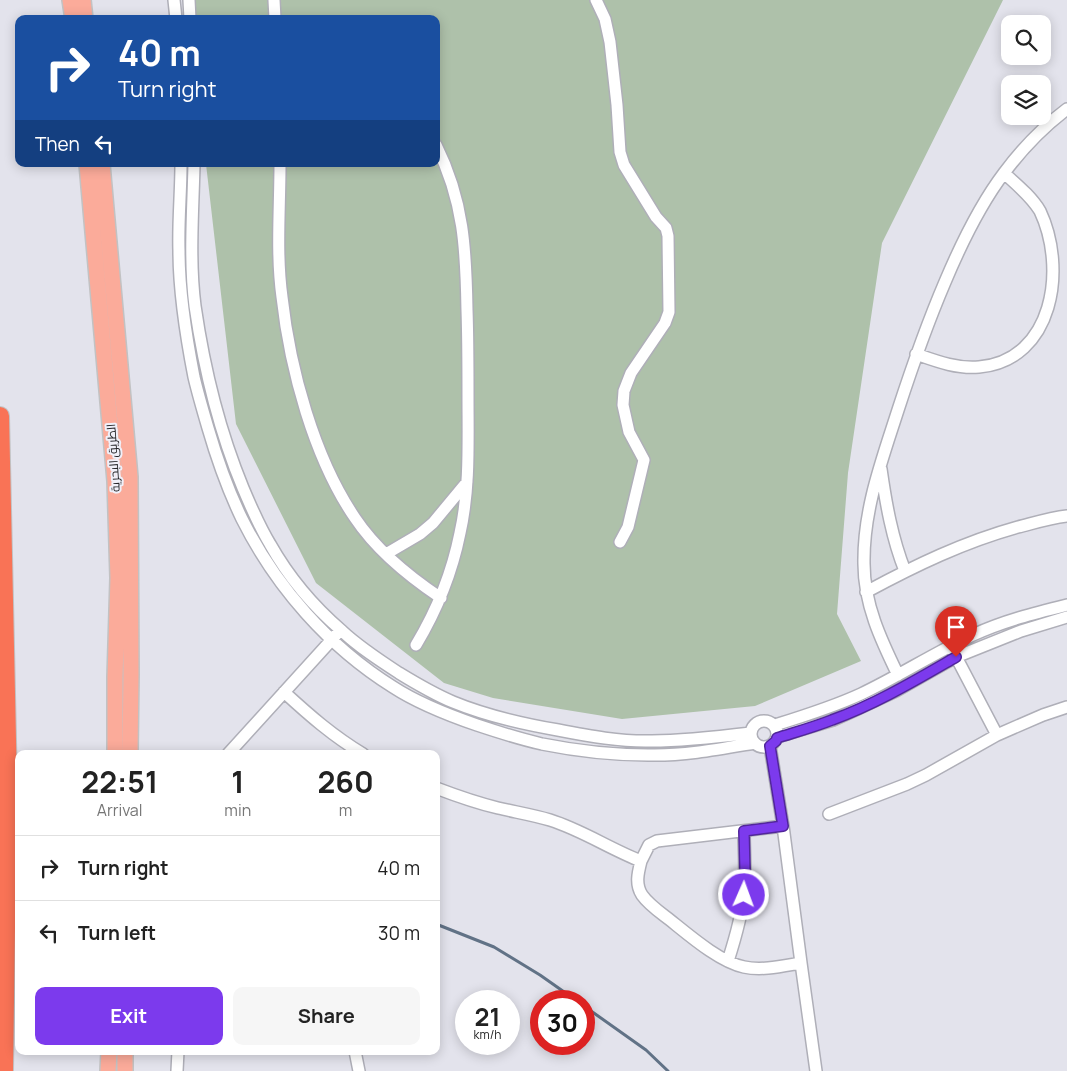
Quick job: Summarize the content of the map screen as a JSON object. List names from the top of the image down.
{
  "streets": {
    "main road": ["الطريق البحرية"]
  },
  "page": {
    "turn": ["40 m", "Turn right"],
    "then": "Then",
    "eta": [
      "22:51",
      "Arrival",
      "1",
      "min",
      "260",
      "m"
    ],
    "list": [
      {
        "name": "Turn right",
        "value": "40 m"
      },
      {
        "name": "Turn left",
        "value": "30 m"
      }
    ],
    "buttons": ["Exit", "Share"],
    "speed": "21 km/h",
    "limit": "30"
  }
}
